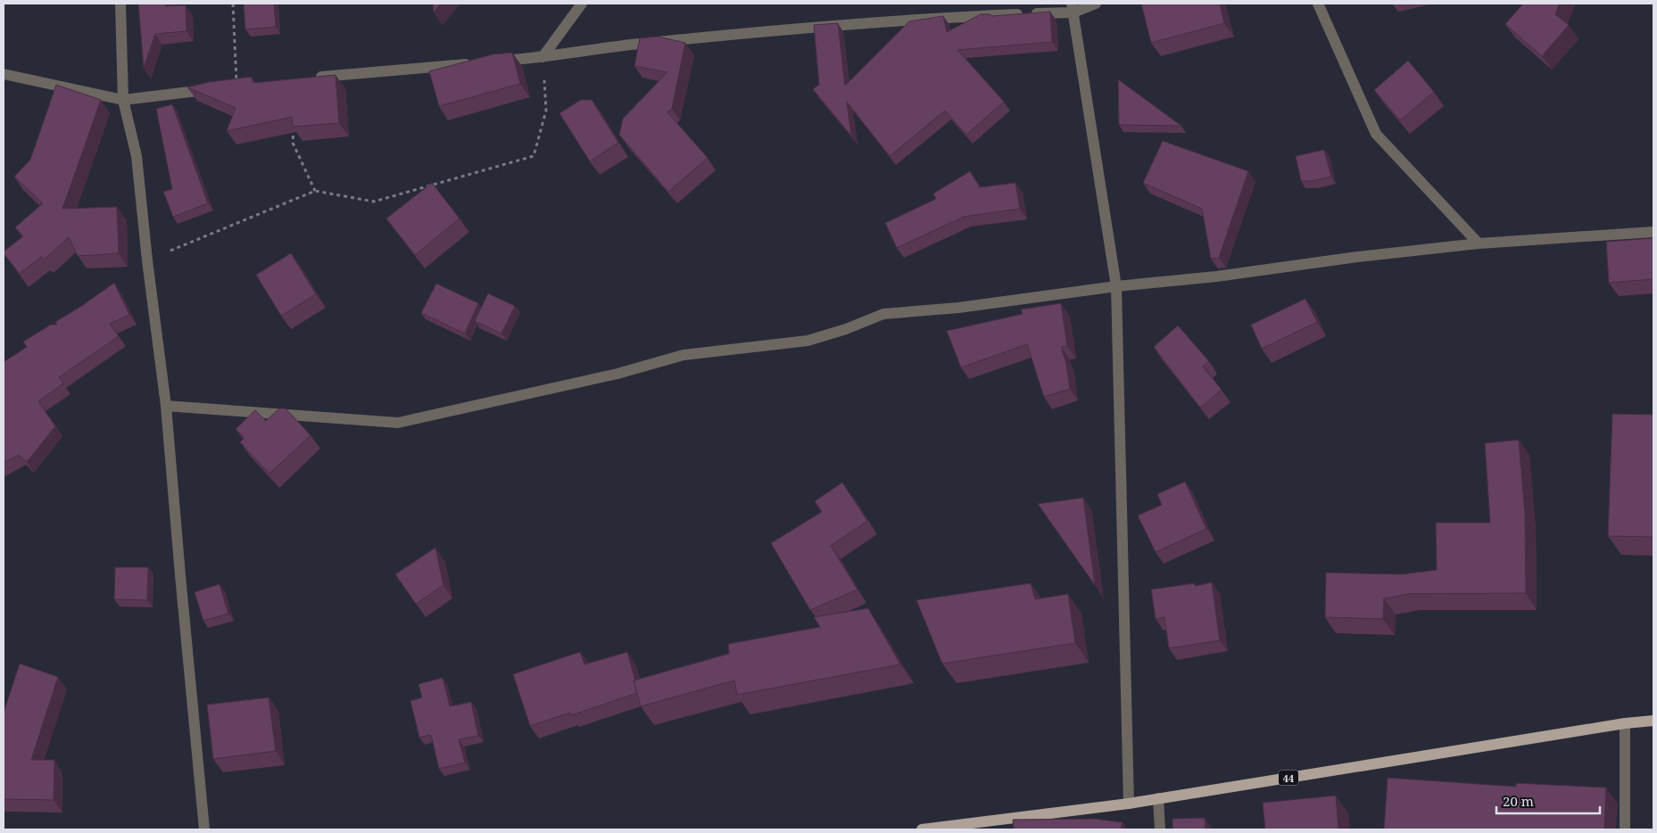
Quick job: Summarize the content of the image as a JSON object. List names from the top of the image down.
{
  "streets": {
    "main road": ["44"]
  },
  "scale_bar": "20 m"
}
